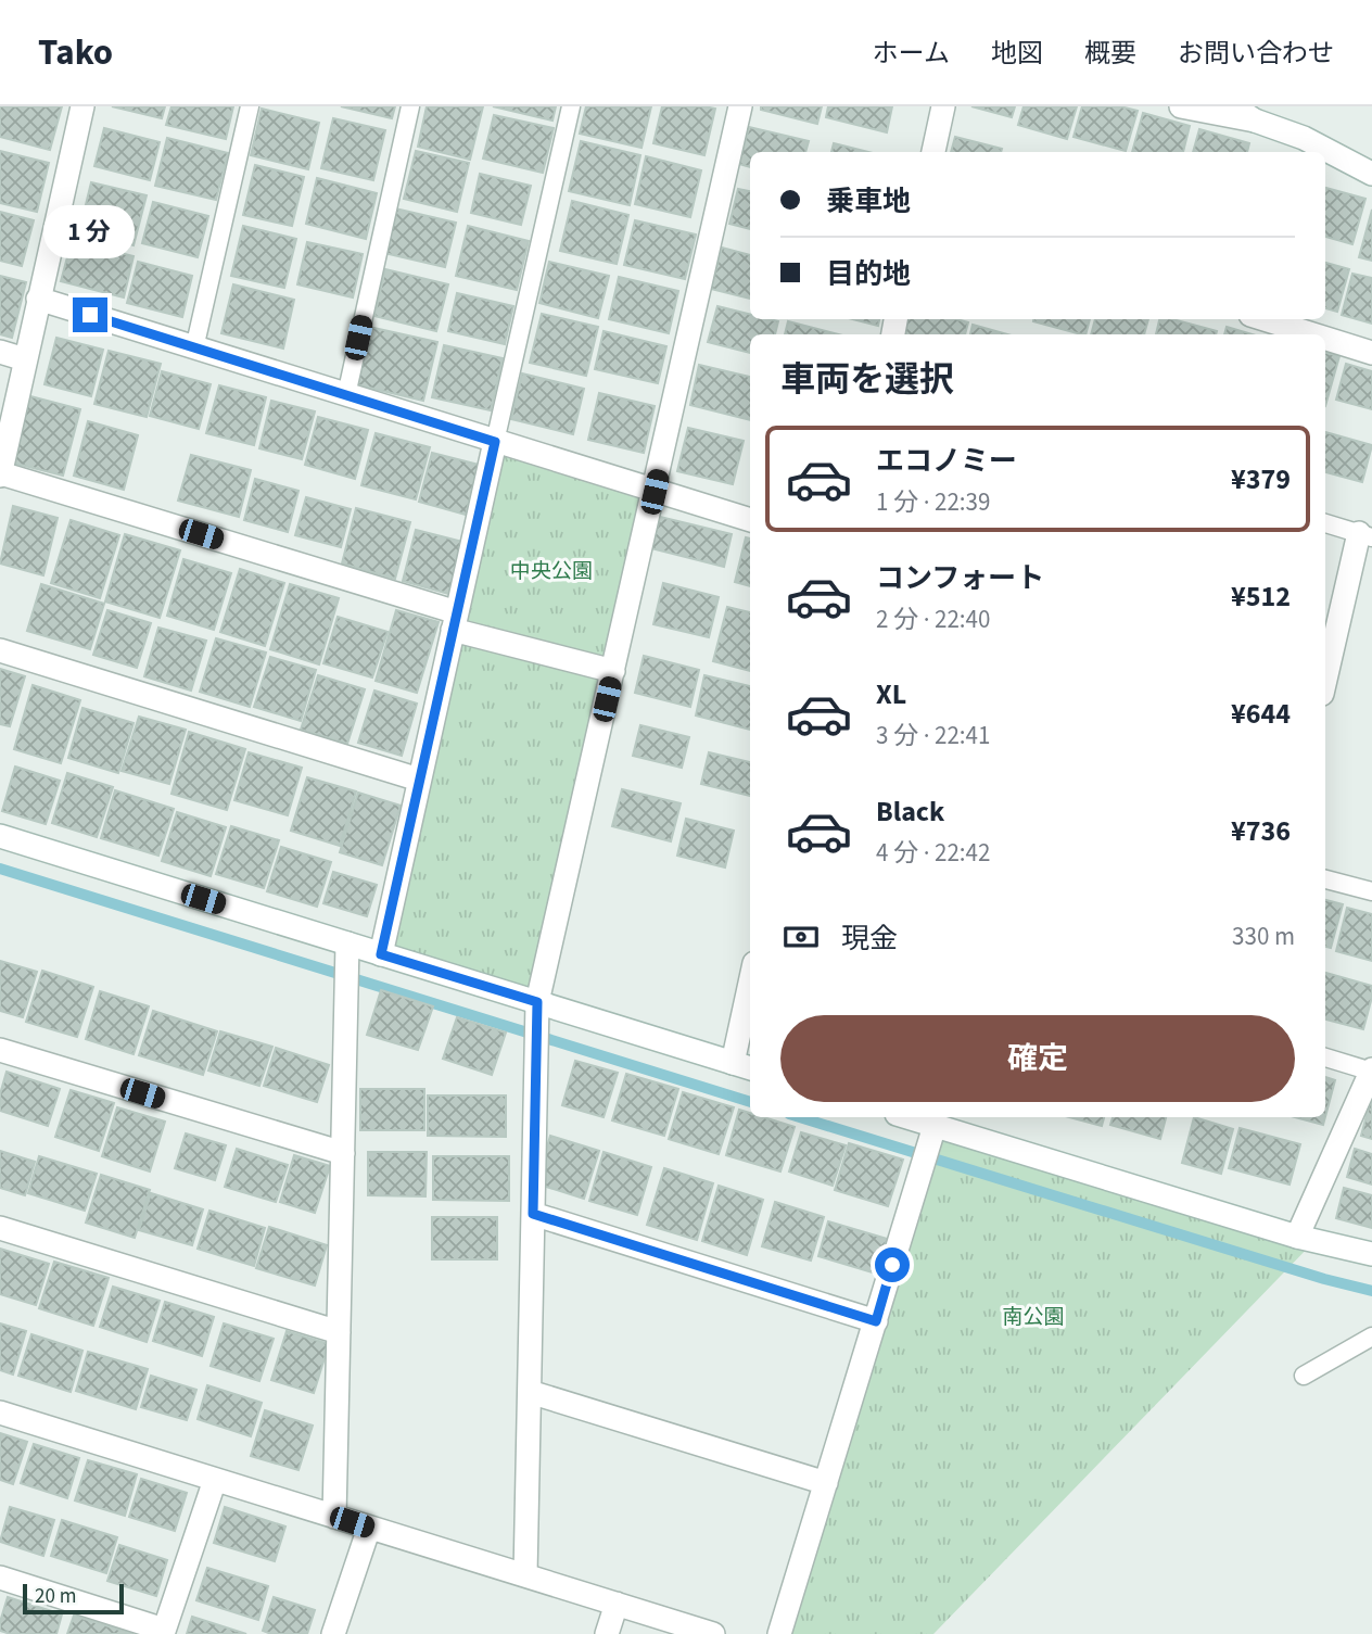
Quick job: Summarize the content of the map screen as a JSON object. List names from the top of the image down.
{
  "parks": ["中央公園", "南公園"],
  "scale_bar": "20 m",
  "page": {
    "header": "Tako",
    "nav": [
      "ホーム",
      "地図",
      "概要",
      "お問い合わせ"
    ],
    "banner": ["乗車地", "目的地"],
    "bubble": "1 分",
    "heading": "車両を選択",
    "list": [
      {
        "name": "エコノミー",
        "note": "1 分 · 22:39",
        "value": "¥379"
      },
      {
        "name": "コンフォート",
        "note": "2 分 · 22:40",
        "value": "¥512"
      },
      {
        "name": "XL",
        "note": "3 分 · 22:41",
        "value": "¥644"
      },
      {
        "name": "Black",
        "note": "4 分 · 22:42",
        "value": "¥736"
      }
    ],
    "pay": ["現金", "330 m"],
    "buttons": "確定",
    "scale": "20 m"
  }
}
